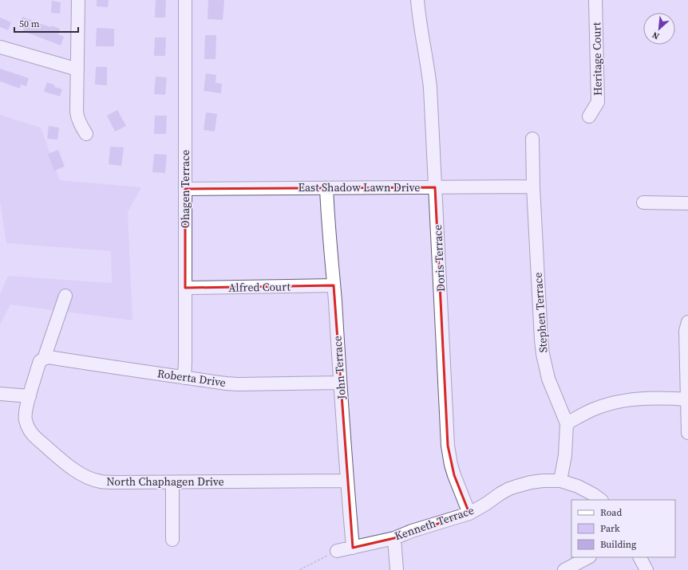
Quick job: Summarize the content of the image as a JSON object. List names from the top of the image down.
{
  "streets": {
    "street": [
      "Heritage Court",
      "East Shadow Lawn Drive",
      "Ohagen Terrace",
      "Doris Terrace",
      "Alfred Court",
      "Stephen Terrace",
      "John Terrace",
      "Roberta Drive",
      "North Chaphagen Drive",
      "Kenneth Terrace"
    ]
  },
  "crossings": [
    ["East Shadow Lawn Drive", "Ohagen Terrace"],
    ["East Shadow Lawn Drive", "Doris Terrace"],
    ["East Shadow Lawn Drive", "Stephen Terrace"],
    ["East Shadow Lawn Drive", "John Terrace"],
    ["Ohagen Terrace", "Alfred Court"],
    ["Ohagen Terrace", "Roberta Drive"],
    ["Doris Terrace", "Kenneth Terrace"],
    ["Alfred Court", "John Terrace"],
    ["Stephen Terrace", "Kenneth Terrace"],
    ["John Terrace", "Roberta Drive"],
    ["John Terrace", "North Chaphagen Drive"],
    ["John Terrace", "Kenneth Terrace"],
    ["Roberta Drive", "North Chaphagen Drive"]
  ],
  "legend": ["Road", "Park", "Building"],
  "scale_bar": "50 m",
  "north": "bottom left"
}
